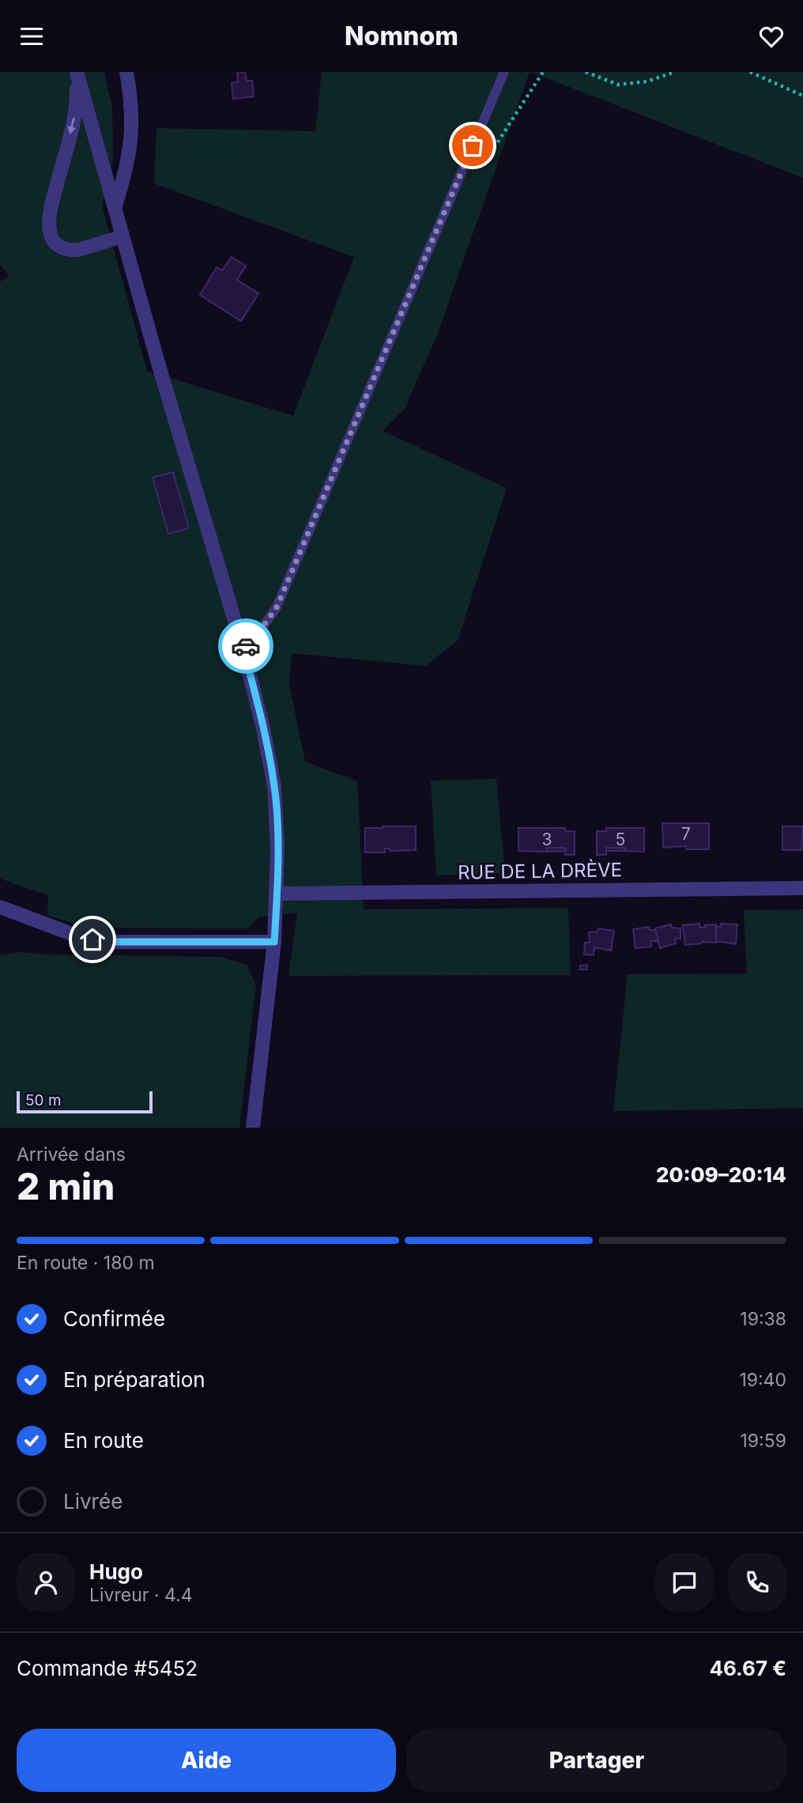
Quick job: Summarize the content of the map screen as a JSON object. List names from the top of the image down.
{
  "streets": {
    "street": ["RUE DE LA DRÈVE"]
  },
  "house_numbers": ["7", "3", "5"],
  "scale_bar": "50 m",
  "page": {
    "header": "Nomnom",
    "scale": "50 m",
    "heading": ["2 min", "Arrivée dans", "20:09–20:14"],
    "panel": [
      "Hugo",
      "Livreur · 4.4",
      "Commande #5452",
      "46.67 €"
    ],
    "bar": "En route · 180 m",
    "list": [
      ["Confirmée", "19:38"],
      ["En préparation", "19:40"],
      ["En route", "19:59"],
      "Livrée"
    ],
    "buttons": ["Aide", "Partager"]
  }
}
